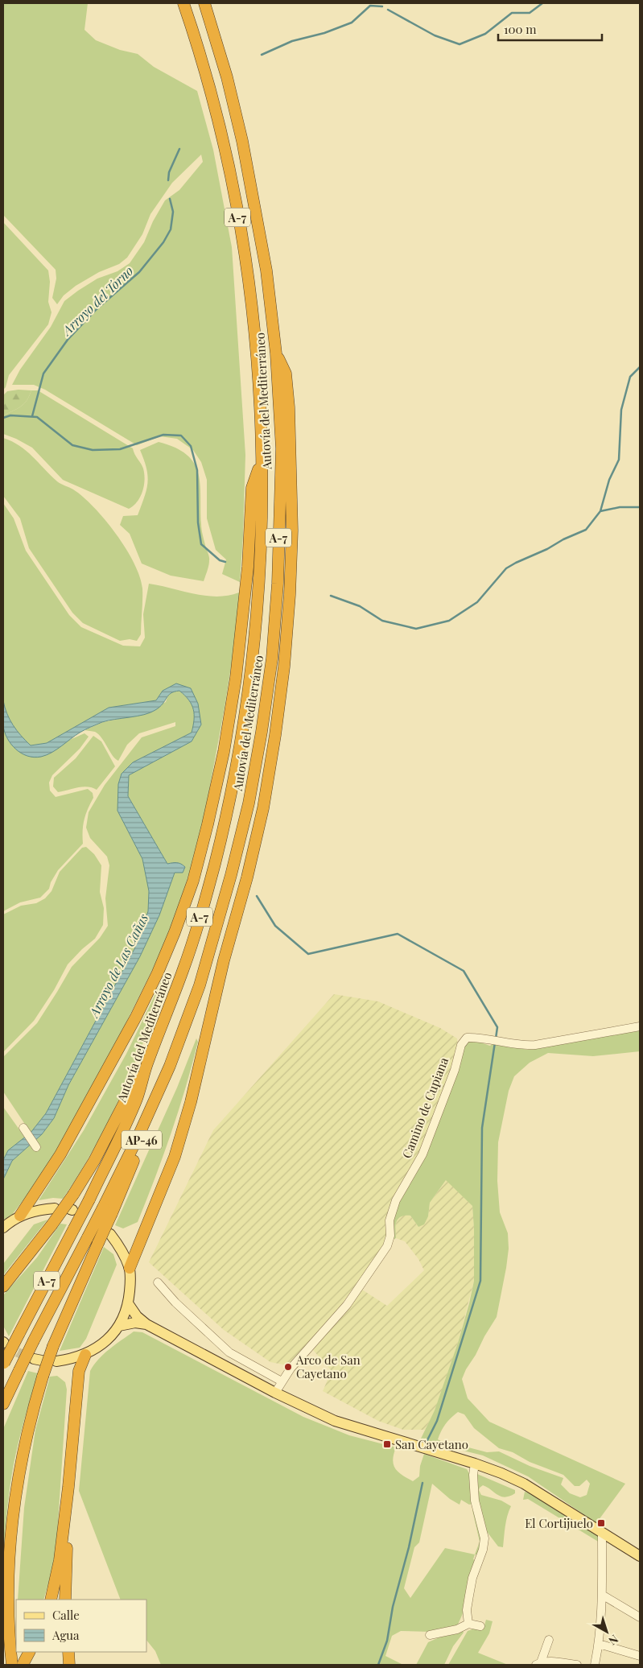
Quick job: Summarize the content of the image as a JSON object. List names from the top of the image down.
{
  "streets": {
    "highway": ["A-7", "Autovía del Mediterráneo", "AP-46"],
    "street": ["Camino de Cupiana"]
  },
  "crossings": [
    ["Autovía del Mediterráneo", "AP-46"]
  ],
  "water": ["Arroyo del Torno", "Arroyo de Las Cañas"],
  "places": {
    "other": ["Arco de San Cayetano"],
    "transit": ["San Cayetano", "El Cortijuelo"]
  },
  "legend": ["Calle", "Agua"],
  "scale_bar": "100 m",
  "north": "bottom right"
}
